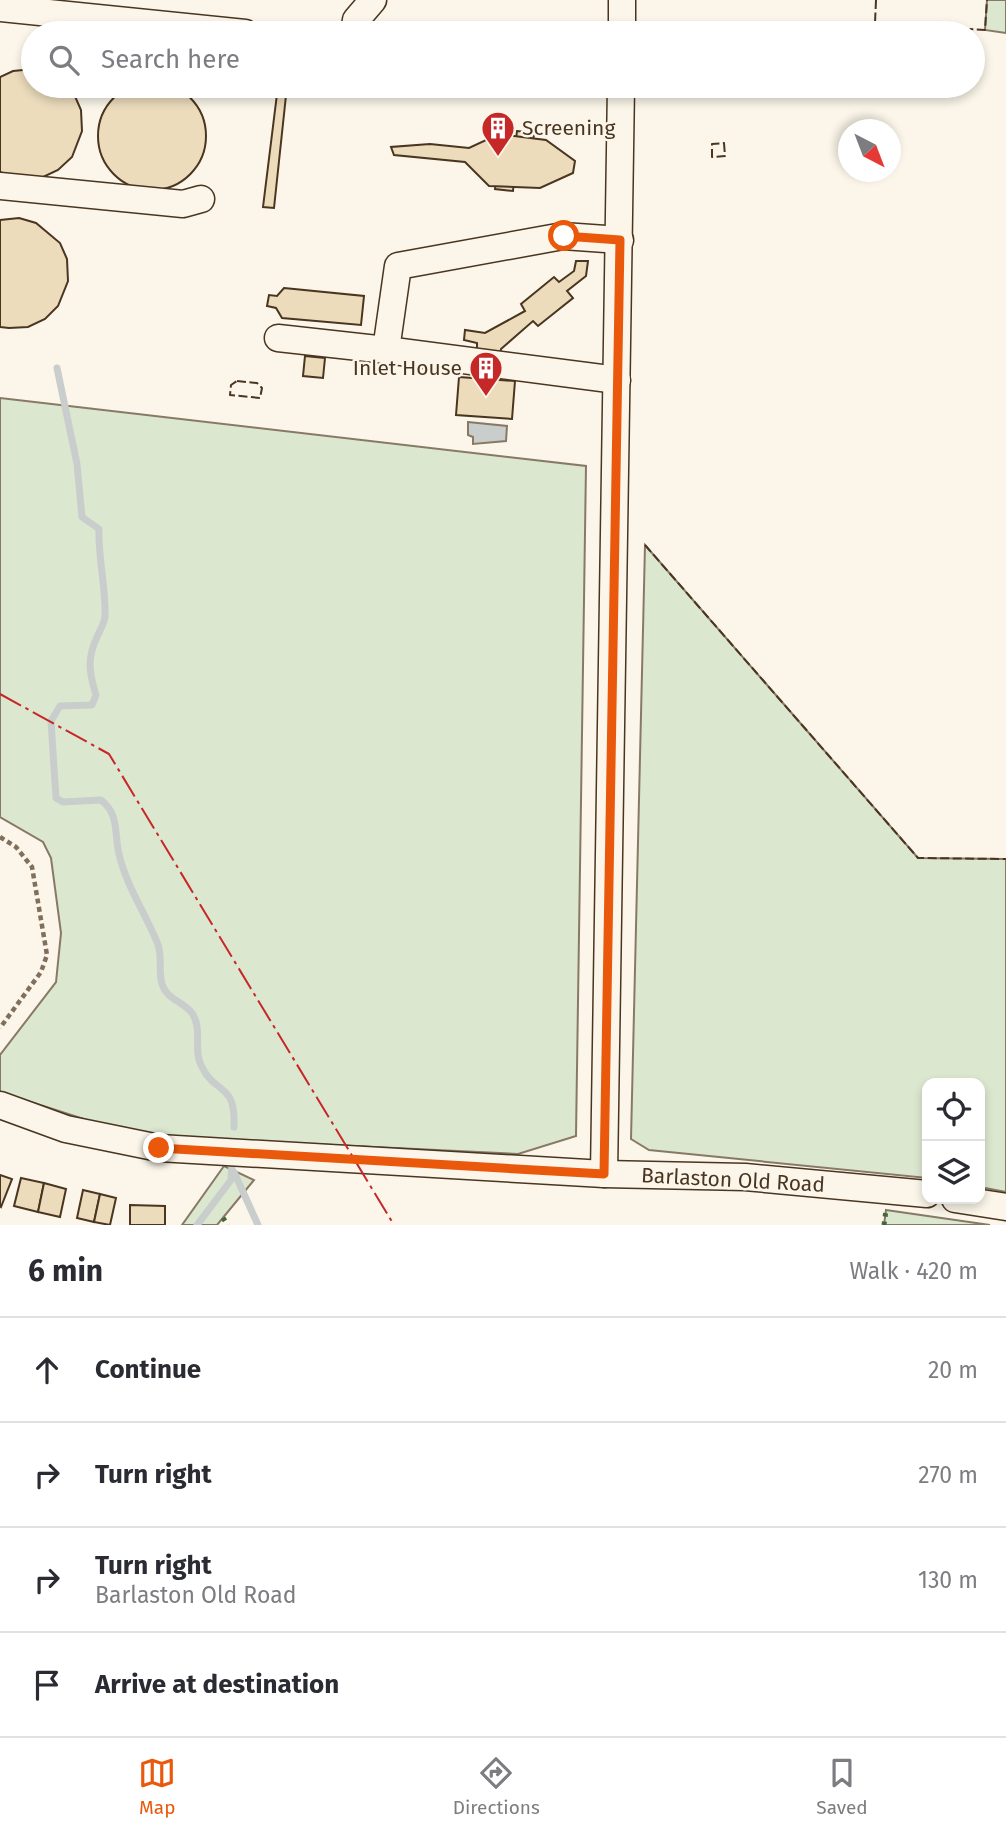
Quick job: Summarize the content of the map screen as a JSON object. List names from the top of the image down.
{
  "streets": {
    "street": ["Barlaston Old Road"]
  },
  "places": {
    "building": ["Screening", "Inlet House"]
  },
  "north": "bottom right",
  "page": {
    "search": "Search here",
    "heading": ["6 min", "Walk · 420 m"],
    "list": [
      ["Continue", "20 m"],
      ["Turn right", "270 m"],
      ["Turn right", "Barlaston Old Road", "130 m"],
      "Arrive at destination"
    ],
    "nav": ["Map", "Directions", "Saved"]
  }
}
